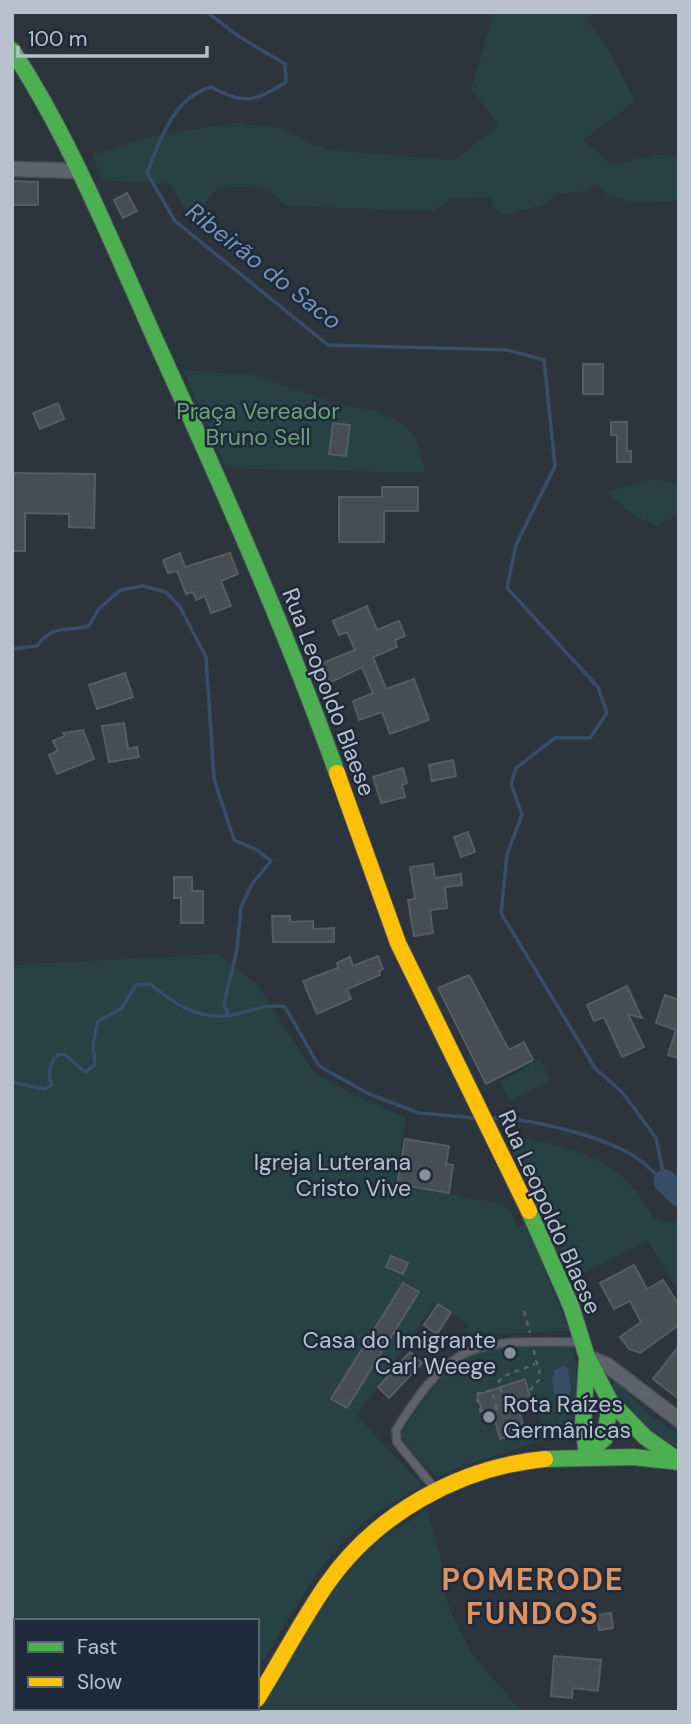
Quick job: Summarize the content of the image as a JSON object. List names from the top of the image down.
{
  "streets": {
    "street": ["Rua Leopoldo Blaese"]
  },
  "districts": ["POMERODE FUNDOS"],
  "water": ["Ribeirão do Saco"],
  "parks": ["Praça Vereador Bruno Sell"],
  "places": ["Igreja Luterana Cristo Vive", "Casa do Imigrante Carl Weege", "Rota Raízes Germânicas"],
  "legend": ["Fast", "Slow"],
  "scale_bar": "100 m"
}
